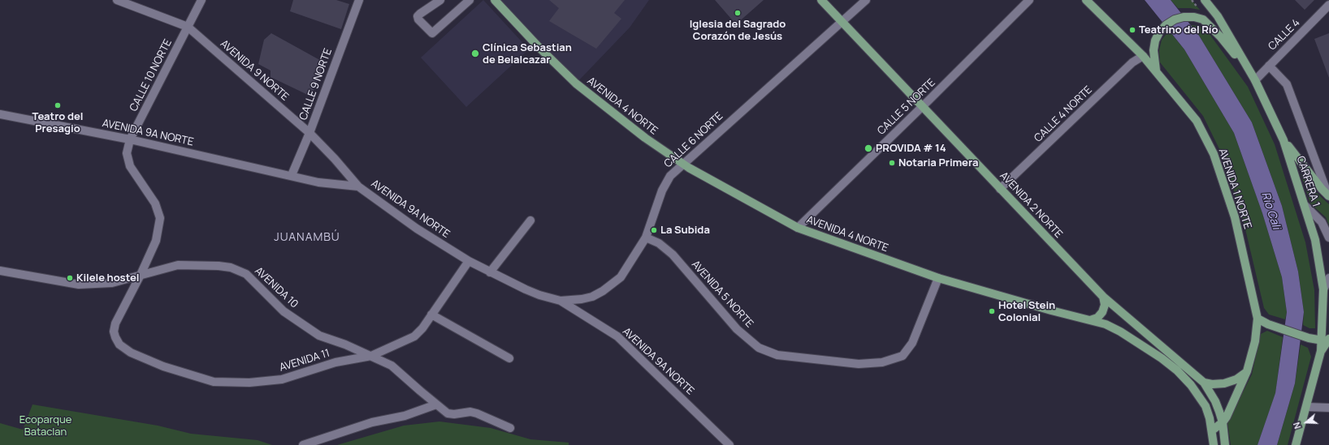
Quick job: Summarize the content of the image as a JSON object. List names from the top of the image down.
{
  "streets": {
    "main road": [
      "AVENIDA 4 NORTE",
      "CARRERA 1",
      "AVENIDA 1 NORTE",
      "AVENIDA 2 NORTE"
    ],
    "street": [
      "CALLE 4",
      "AVENIDA 9 NORTE",
      "CALLE 10 NORTE",
      "CALLE 9 NORTE",
      "CALLE 5 NORTE",
      "CALLE 4 NORTE",
      "AVENIDA 9A NORTE",
      "CALLE 6 NORTE",
      "AVENIDA 10",
      "AVENIDA 5 NORTE",
      "AVENIDA 11"
    ]
  },
  "crossings": [
    ["CALLE 4", "CARRERA 1"],
    ["AVENIDA 9 NORTE", "CALLE 10 NORTE"],
    ["AVENIDA 9 NORTE", "CALLE 9 NORTE"],
    ["AVENIDA 9 NORTE", "AVENIDA 9A NORTE"],
    ["CALLE 10 NORTE", "AVENIDA 9A NORTE"],
    ["CALLE 10 NORTE", "AVENIDA 10"],
    ["CALLE 10 NORTE", "AVENIDA 11"],
    ["CALLE 9 NORTE", "AVENIDA 9A NORTE"],
    ["AVENIDA 4 NORTE", "CALLE 5 NORTE"],
    ["AVENIDA 4 NORTE", "CALLE 6 NORTE"],
    ["AVENIDA 4 NORTE", "AVENIDA 5 NORTE"],
    ["CALLE 5 NORTE", "AVENIDA 2 NORTE"],
    ["CALLE 4 NORTE", "AVENIDA 1 NORTE"],
    ["CALLE 4 NORTE", "AVENIDA 2 NORTE"],
    ["AVENIDA 9A NORTE", "CALLE 6 NORTE"],
    ["AVENIDA 9A NORTE", "AVENIDA 11"],
    ["CALLE 6 NORTE", "AVENIDA 2 NORTE"],
    ["CALLE 6 NORTE", "AVENIDA 5 NORTE"],
    ["AVENIDA 1 NORTE", "AVENIDA 2 NORTE"],
    ["AVENIDA 10", "AVENIDA 11"]
  ],
  "districts": ["JUANAMBÚ"],
  "water": ["Río Cali"],
  "parks": ["Ecoparque Bataclan"],
  "places": [
    "Iglesia del Sagrado Corazón de Jesús",
    "Teatrino del Río",
    "Clínica Sebastian de Belalcazar",
    "Teatro del Presagio",
    "PROVIDA # 14",
    "Notaria Primera",
    "La Subida",
    "Kilele hostel",
    "Hotel Stein Colonial"
  ],
  "north": "left"
}
